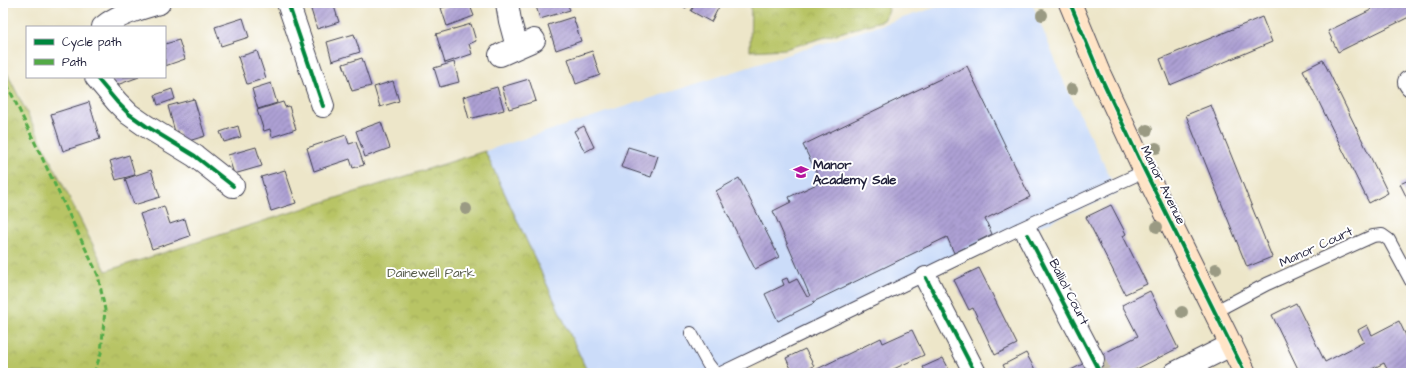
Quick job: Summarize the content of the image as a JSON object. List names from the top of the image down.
{
  "streets": {
    "street": ["Manor Avenue", "Balliol Court"],
    "lane": ["Manor Court"]
  },
  "crossings": [
    ["Manor Avenue", "Manor Court"]
  ],
  "parks": ["Dainewell Park"],
  "places": {
    "school or university": ["Manor Academy Sale"]
  },
  "legend": ["Cycle path", "Path"]
}
